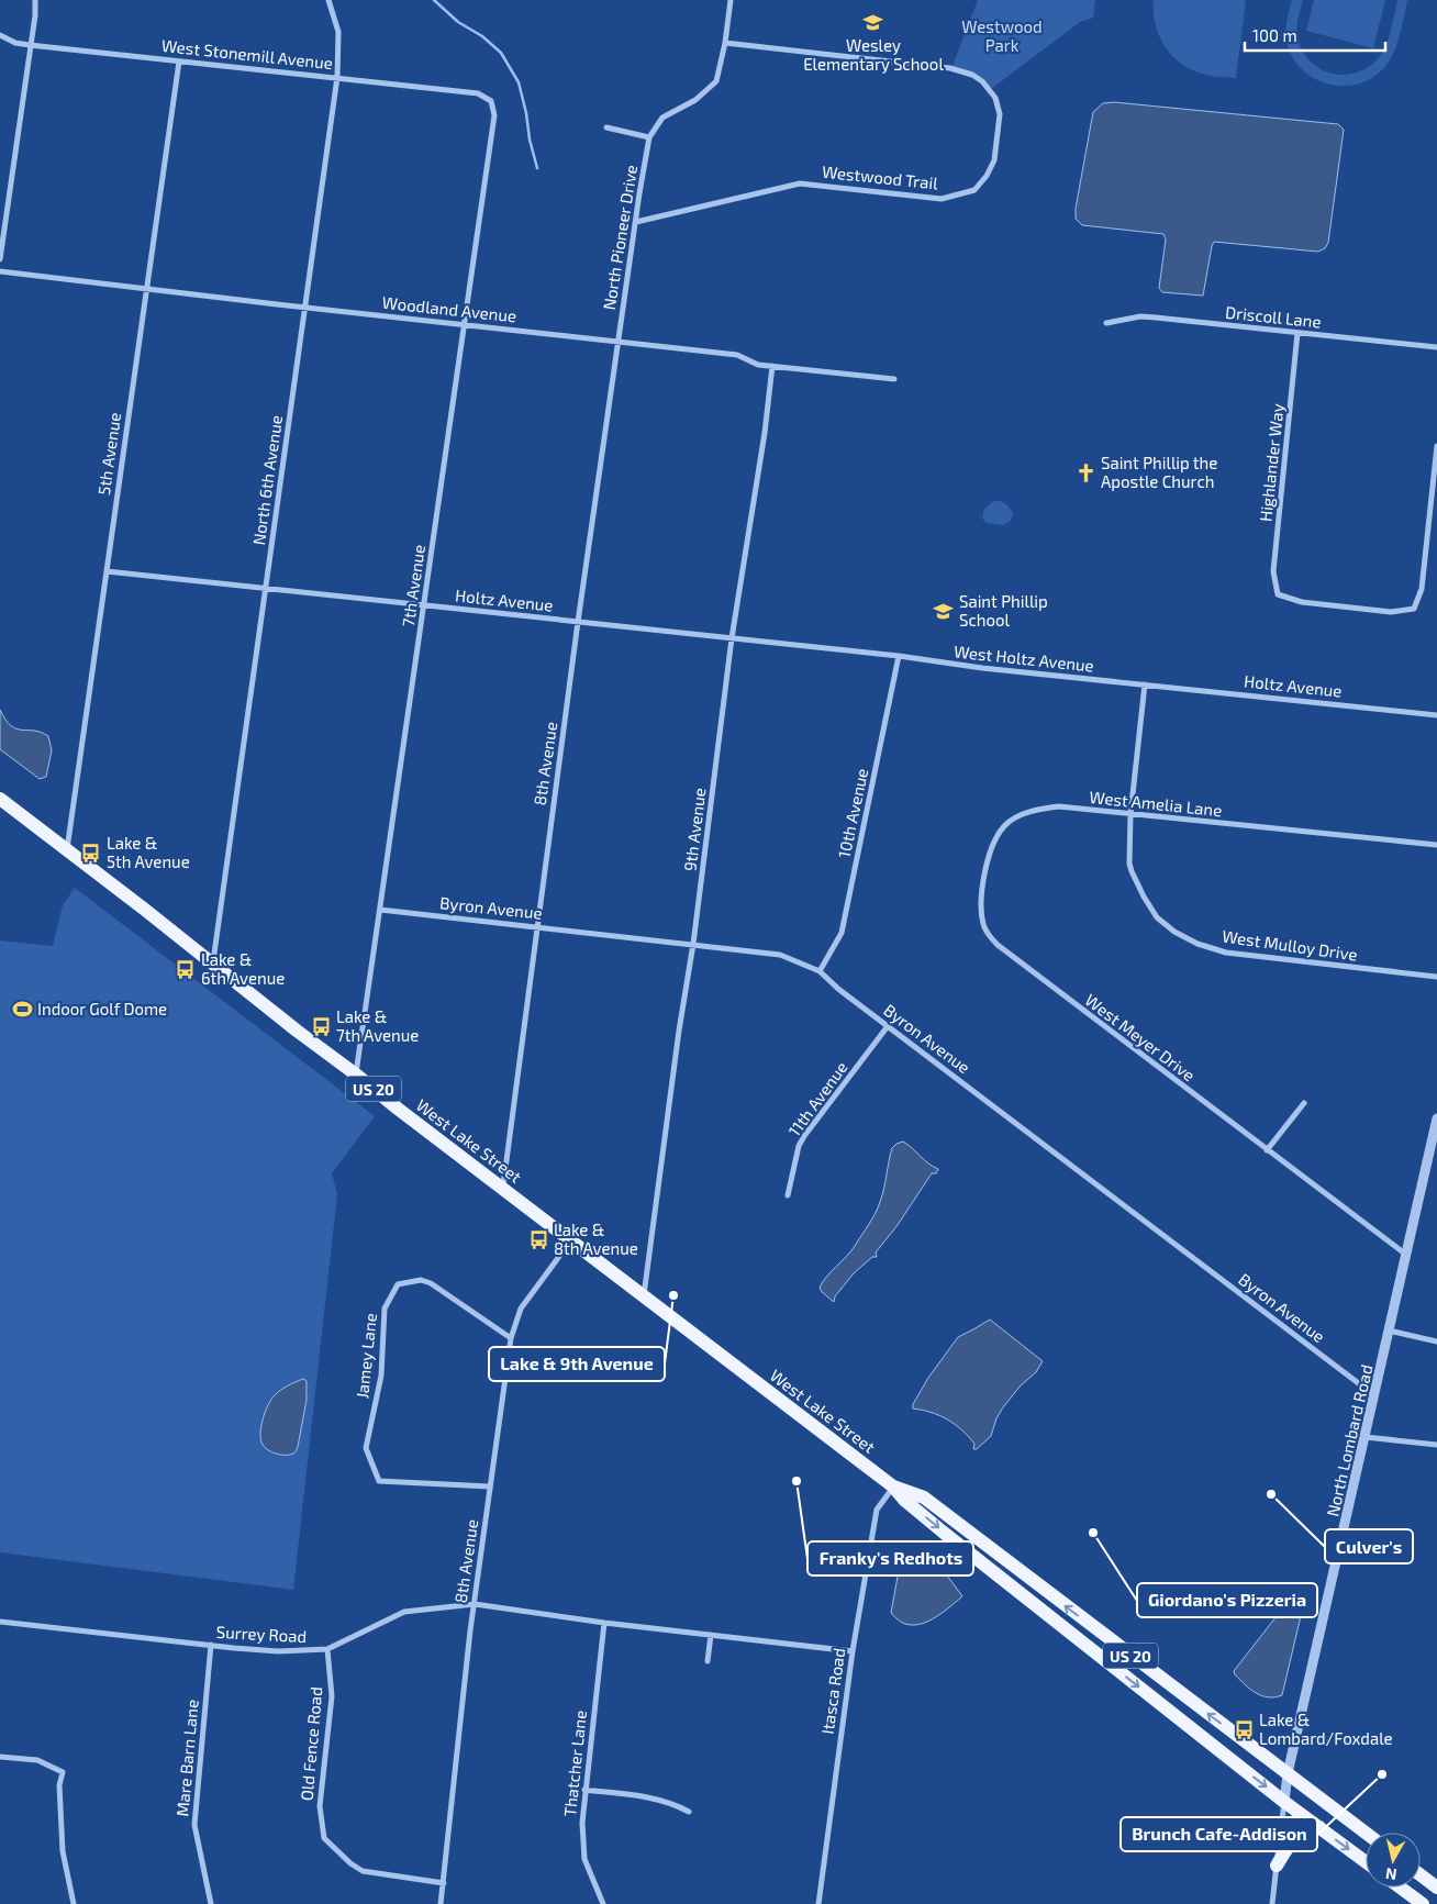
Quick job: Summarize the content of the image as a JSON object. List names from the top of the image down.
{
  "streets": {
    "main road": ["US 20", "West Lake Street"],
    "street": [
      "West Stonemill Avenue",
      "Westwood Trail",
      "North Pioneer Drive",
      "Woodland Avenue",
      "Driscoll Lane",
      "5th Avenue",
      "Highlander Way",
      "North 6th Avenue",
      "7th Avenue",
      "Holtz Avenue",
      "West Holtz Avenue",
      "8th Avenue",
      "West Amelia Lane",
      "10th Avenue",
      "9th Avenue",
      "Byron Avenue",
      "West Mulloy Drive",
      "West Meyer Drive",
      "11th Avenue",
      "Jamey Lane",
      "North Lombard Road",
      "Surrey Road",
      "Itasca Road",
      "Old Fence Road",
      "Mare Barn Lane",
      "Thatcher Lane"
    ]
  },
  "crossings": [
    ["West Stonemill Avenue", "5th Avenue"],
    ["West Stonemill Avenue", "North 6th Avenue"],
    ["West Stonemill Avenue", "7th Avenue"],
    ["Westwood Trail", "North Pioneer Drive"],
    ["North Pioneer Drive", "Woodland Avenue"],
    ["North Pioneer Drive", "8th Avenue"],
    ["Woodland Avenue", "5th Avenue"],
    ["Woodland Avenue", "North 6th Avenue"],
    ["Woodland Avenue", "7th Avenue"],
    ["Woodland Avenue", "8th Avenue"],
    ["Woodland Avenue", "9th Avenue"],
    ["Driscoll Lane", "Highlander Way"],
    ["5th Avenue", "Holtz Avenue"],
    ["5th Avenue", "West Lake Street"],
    ["North 6th Avenue", "Holtz Avenue"],
    ["North 6th Avenue", "West Lake Street"],
    ["7th Avenue", "Holtz Avenue"],
    ["7th Avenue", "Byron Avenue"],
    ["7th Avenue", "West Lake Street"],
    ["Holtz Avenue", "West Holtz Avenue"],
    ["Holtz Avenue", "8th Avenue"],
    ["Holtz Avenue", "10th Avenue"],
    ["Holtz Avenue", "9th Avenue"],
    ["Holtz Avenue", "West Mulloy Drive"],
    ["West Holtz Avenue", "10th Avenue"],
    ["West Holtz Avenue", "West Mulloy Drive"],
    ["8th Avenue", "Byron Avenue"],
    ["8th Avenue", "West Lake Street"],
    ["8th Avenue", "Jamey Lane"],
    ["8th Avenue", "Surrey Road"],
    ["8th Avenue", "Old Fence Road"],
    ["West Amelia Lane", "West Mulloy Drive"],
    ["West Amelia Lane", "West Meyer Drive"],
    ["10th Avenue", "Byron Avenue"],
    ["9th Avenue", "Byron Avenue"],
    ["9th Avenue", "West Lake Street"],
    ["Byron Avenue", "11th Avenue"],
    ["Byron Avenue", "North Lombard Road"],
    ["West Meyer Drive", "North Lombard Road"],
    ["West Lake Street", "North Lombard Road"],
    ["West Lake Street", "Itasca Road"],
    ["Surrey Road", "Itasca Road"],
    ["Surrey Road", "Old Fence Road"],
    ["Surrey Road", "Mare Barn Lane"],
    ["Surrey Road", "Thatcher Lane"]
  ],
  "parks": ["Westwood Park"],
  "places": {
    "school or university": ["Wesley Elementary School", "Saint Phillip School"],
    "church": ["Saint Phillip the Apostle Church"],
    "bus stop": [
      "Lake & 5th Avenue",
      "Lake & 6th Avenue",
      "Lake & 7th Avenue",
      "Lake & 8th Avenue",
      "Lake & Lombard/Foxdale"
    ],
    "sports": ["Indoor Golf Dome"],
    "other": [
      "Lake & 9th Avenue",
      "Franky's Redhots",
      "Culver's",
      "Giordano's Pizzeria",
      "Brunch Cafe-Addison"
    ]
  },
  "scale_bar": "100 m",
  "north": "bottom"
}
